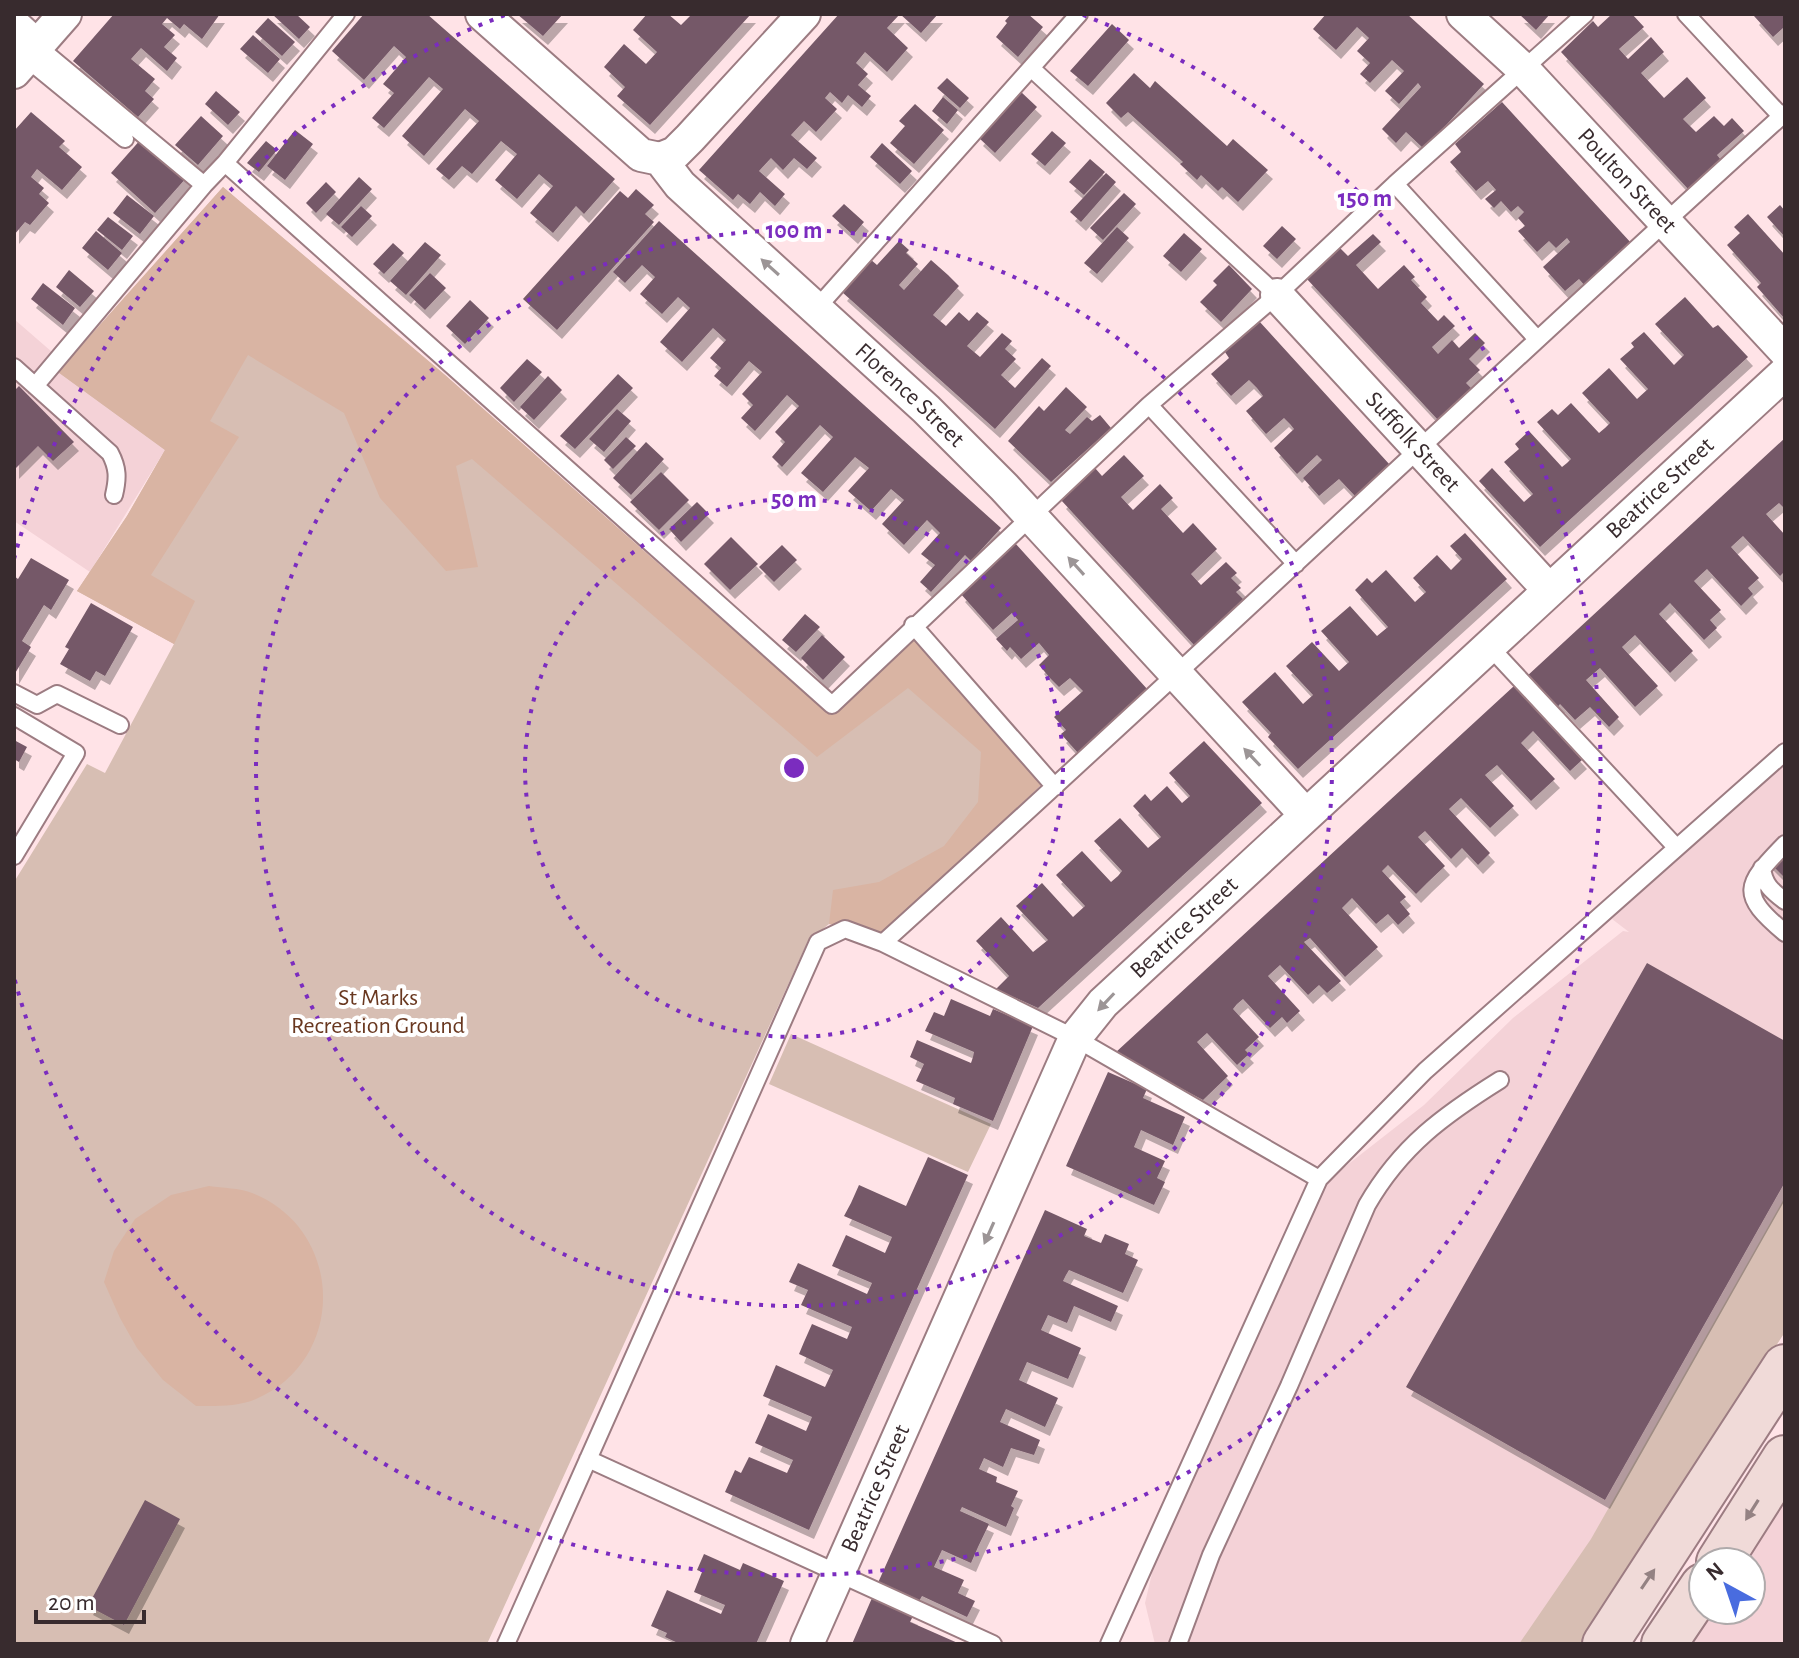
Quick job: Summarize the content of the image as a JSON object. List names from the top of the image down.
{
  "streets": {
    "street": [
      "Poulton Street",
      "Florence Street",
      "Suffolk Street",
      "Beatrice Street"
    ]
  },
  "crossings": [
    ["Florence Street", "Beatrice Street"],
    ["Suffolk Street", "Beatrice Street"]
  ],
  "one_way": ["Florence Street", "Beatrice Street"],
  "parks": ["St Marks Recreation Ground"],
  "scale_bar": "20 m",
  "north": "top left",
  "rings": ["150 m", "100 m", "50 m"]
}
